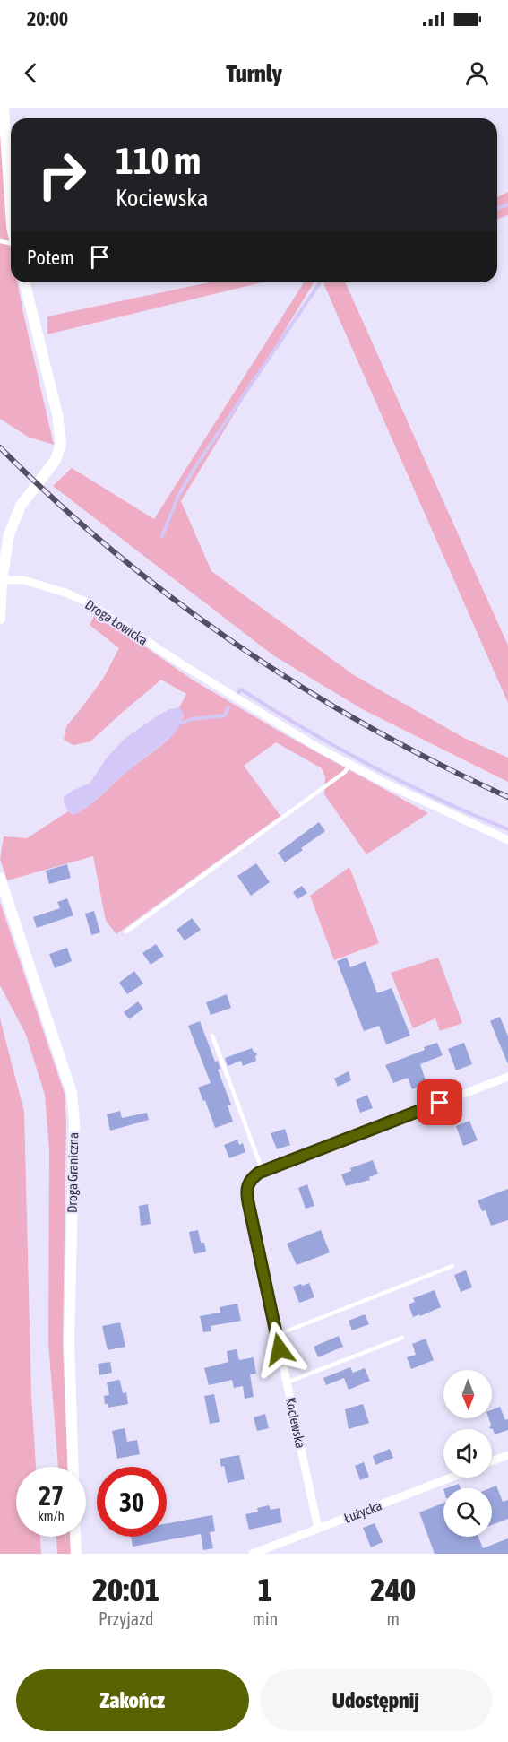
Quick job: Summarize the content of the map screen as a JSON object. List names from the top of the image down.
{
  "streets": {
    "street": [
      "Droga Łowicka",
      "Droga Graniczna",
      "Kociewska",
      "Łużycka"
    ]
  },
  "crossings": [
    ["Kociewska", "Łużycka"]
  ],
  "north": "bottom",
  "page": {
    "status": "20:00",
    "header": "Turnly",
    "turn": ["110 m", "Kociewska"],
    "then": "Potem",
    "speed": "27 km/h",
    "limit": "30",
    "eta": [
      "20:01",
      "Przyjazd",
      "1",
      "min",
      "240",
      "m"
    ],
    "buttons": ["Zakończ", "Udostępnij"]
  }
}
